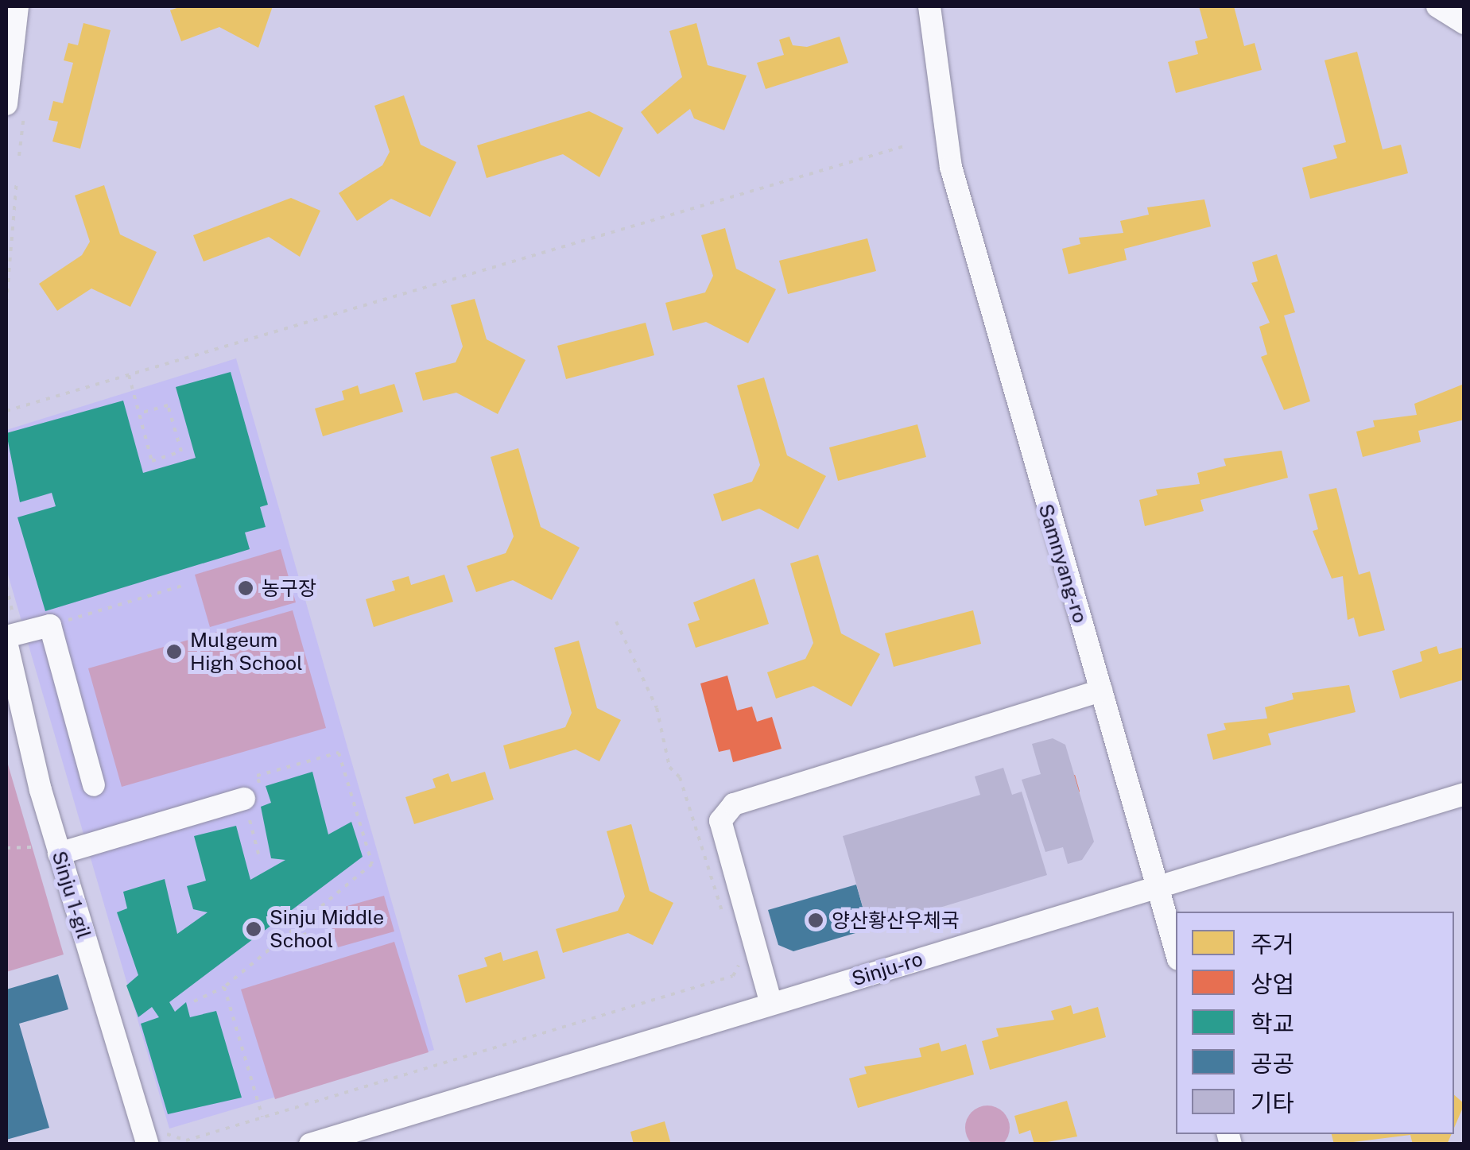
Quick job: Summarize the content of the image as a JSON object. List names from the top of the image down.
{
  "streets": {
    "street": ["Samnyang-ro", "Sinju 1-gil", "Sinju-ro"]
  },
  "crossings": [
    ["Samnyang-ro", "Sinju-ro"]
  ],
  "places": [
    "농구장",
    "Mulgeum High School",
    "양산황산우체국",
    "Sinju Middle School"
  ],
  "legend": [
    "주거",
    "상업",
    "학교",
    "공공",
    "기타"
  ]
}
